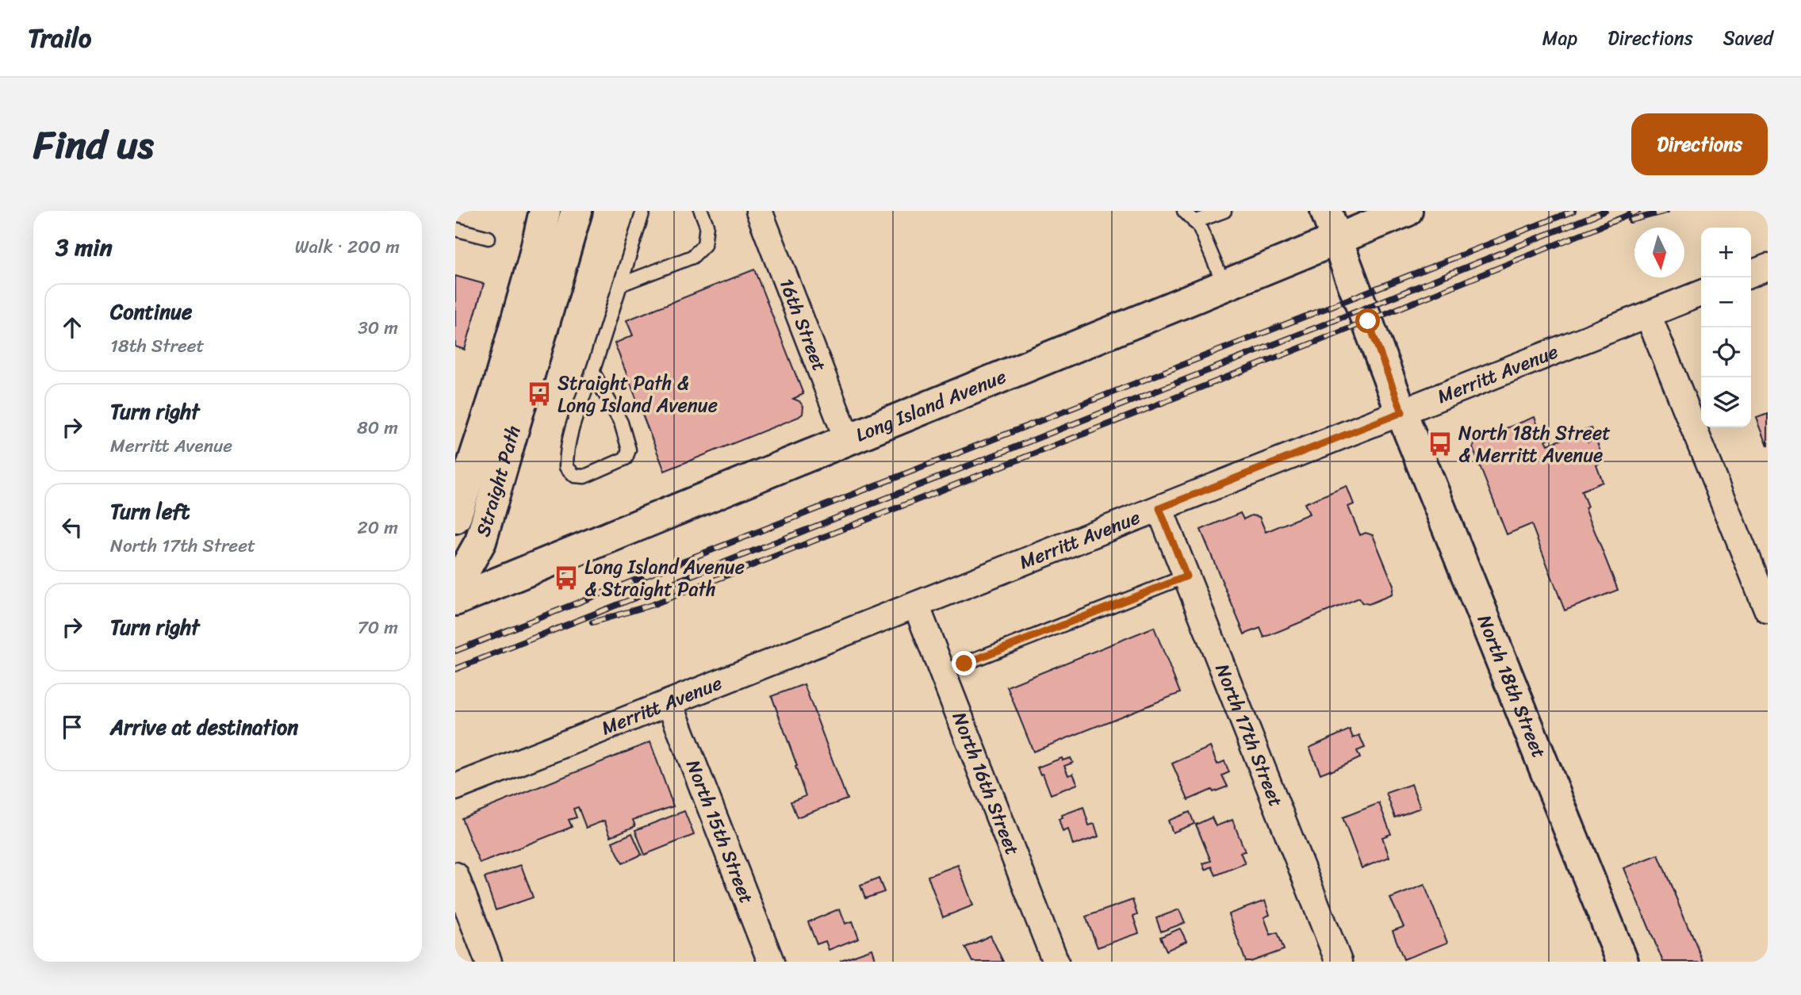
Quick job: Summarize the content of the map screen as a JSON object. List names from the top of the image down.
{
  "streets": {
    "street": [
      "16th Street",
      "Merritt Avenue",
      "Long Island Avenue",
      "Straight Path",
      "North 18th Street",
      "North 17th Street",
      "North 16th Street",
      "North 15th Street"
    ]
  },
  "crossings": [
    ["16th Street", "Long Island Avenue"],
    ["Merritt Avenue", "North 18th Street"],
    ["Merritt Avenue", "North 17th Street"],
    ["Merritt Avenue", "North 16th Street"],
    ["Merritt Avenue", "North 15th Street"],
    ["Long Island Avenue", "North 18th Street"]
  ],
  "places": {
    "bus stop": ["Straight Path & Long Island Avenue", "North 18th Street & Merritt Avenue", "Long Island Avenue & Straight Path"]
  },
  "north": "bottom",
  "page": {
    "header": "Trailo",
    "nav": ["Map", "Directions", "Saved"],
    "title": "Find us",
    "buttons": "Directions",
    "heading": ["3 min", "Walk · 200 m"],
    "map_buttons": ["+", "−"],
    "list": [
      ["Continue", "18th Street", "30 m"],
      ["Turn right", "Merritt Avenue", "80 m"],
      ["Turn left", "North 17th Street", "20 m"],
      ["Turn right", "70 m"],
      "Arrive at destination"
    ]
  }
}
